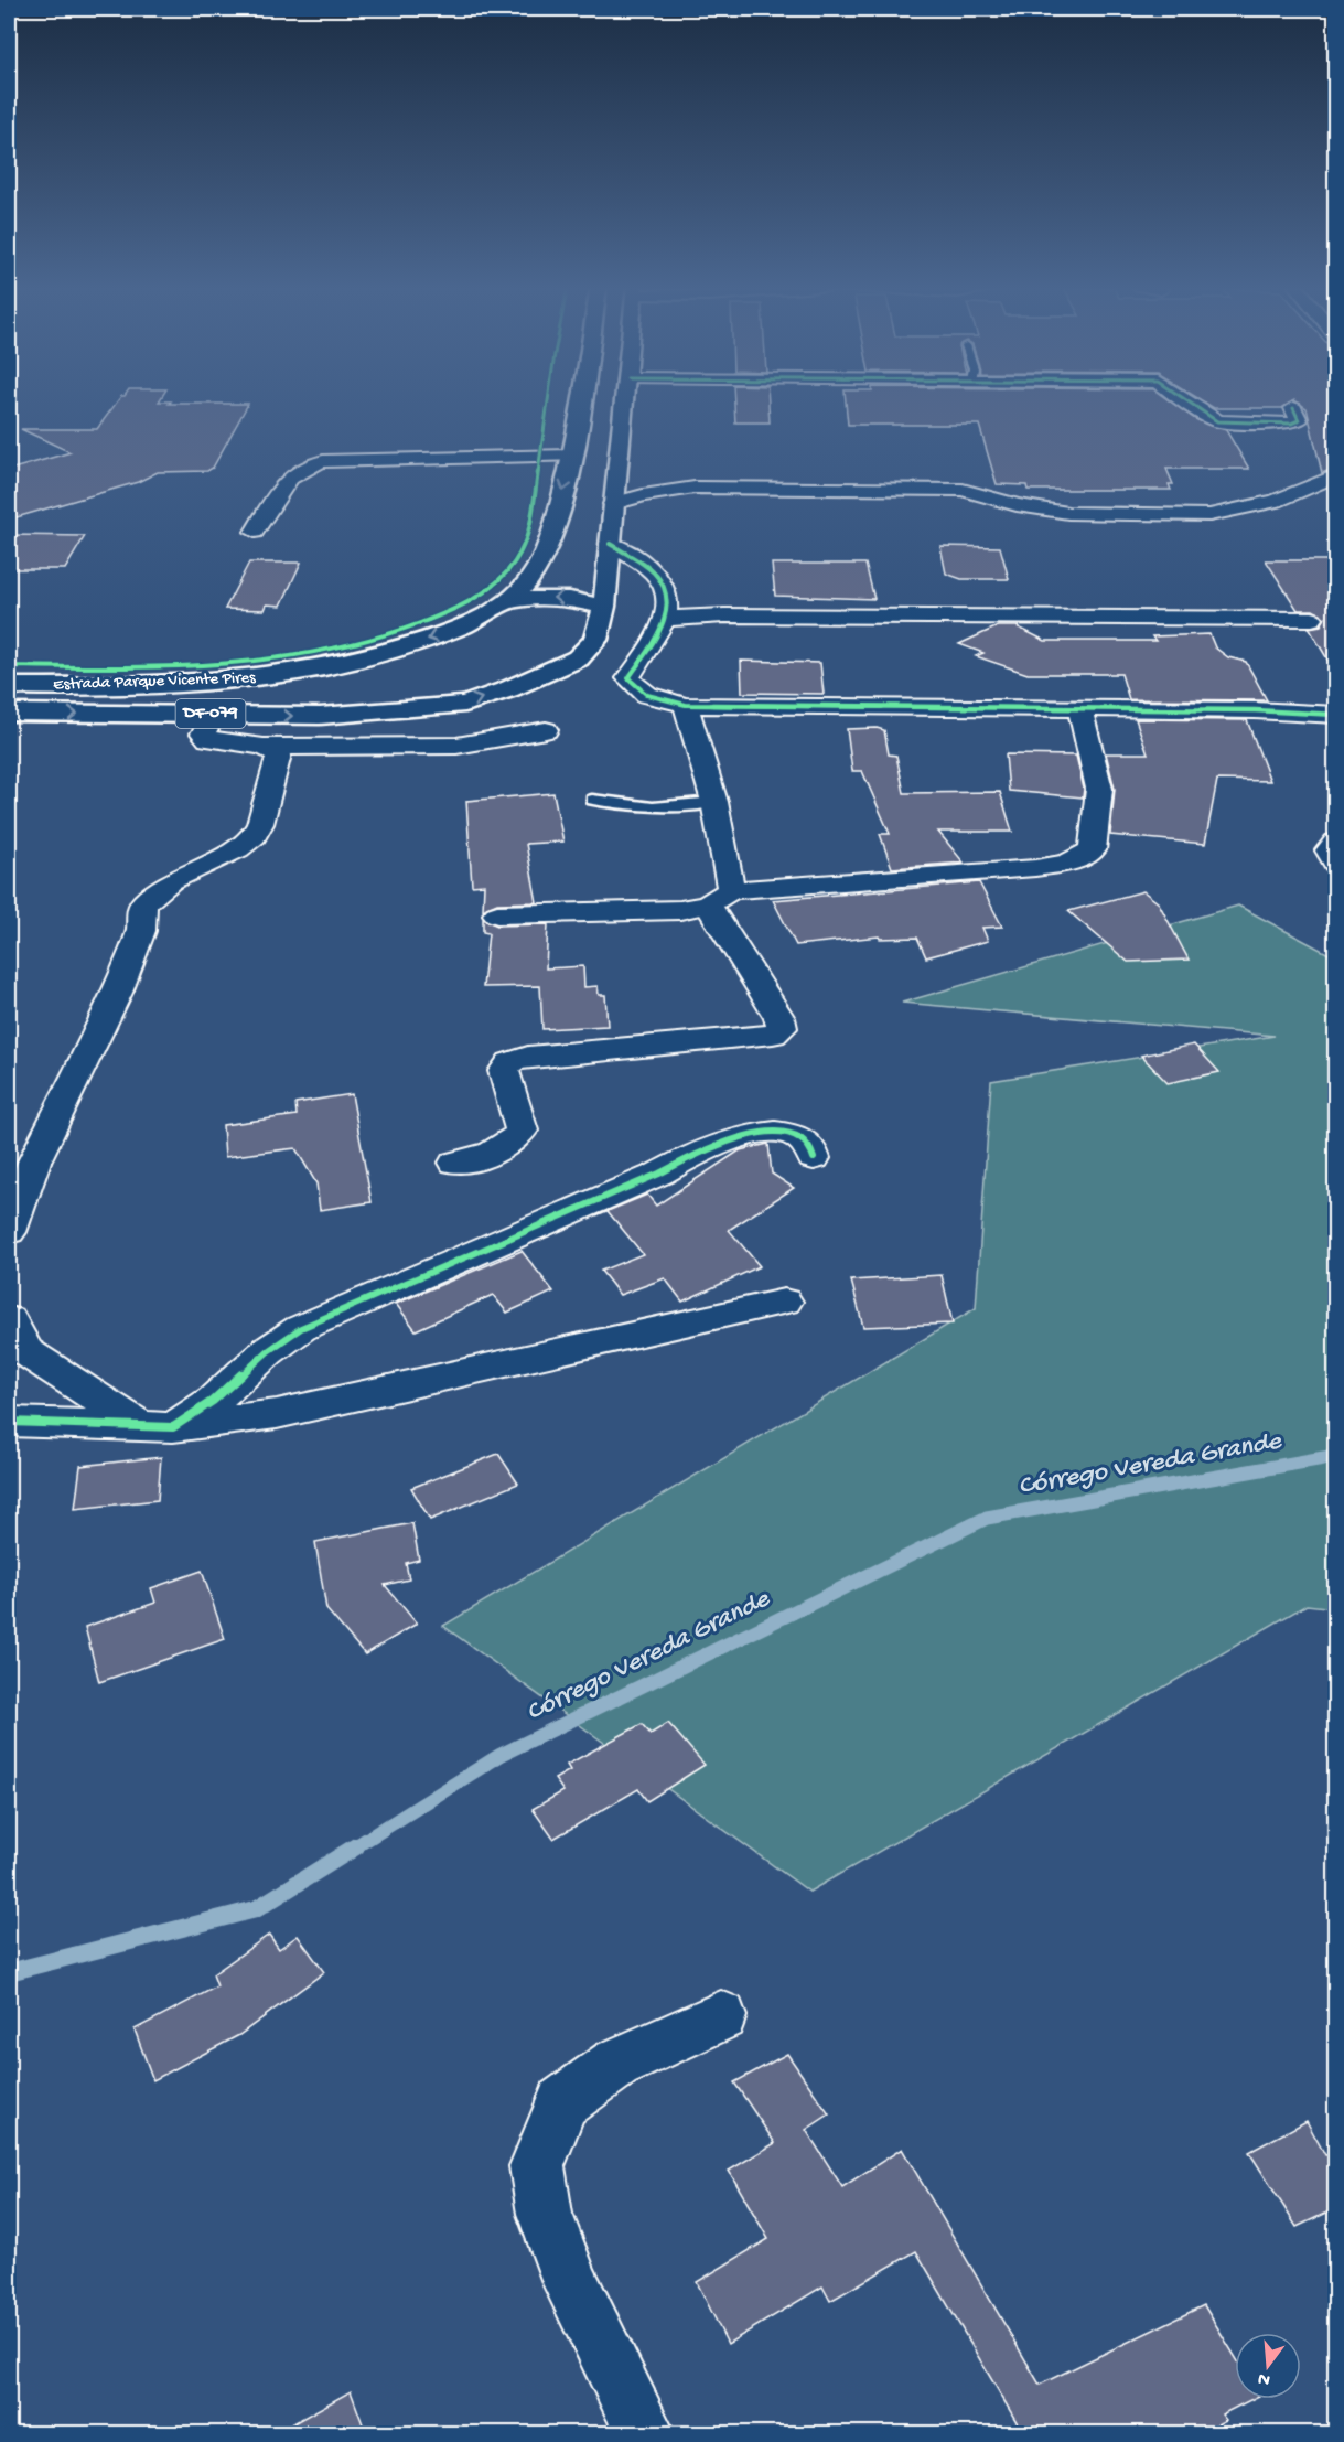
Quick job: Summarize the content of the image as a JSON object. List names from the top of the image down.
{
  "streets": {
    "main road": ["Estrada Parque Vicente Pires", "DF-079"]
  },
  "water": ["Córrego Vereda Grande"],
  "north": "bottom"
}
